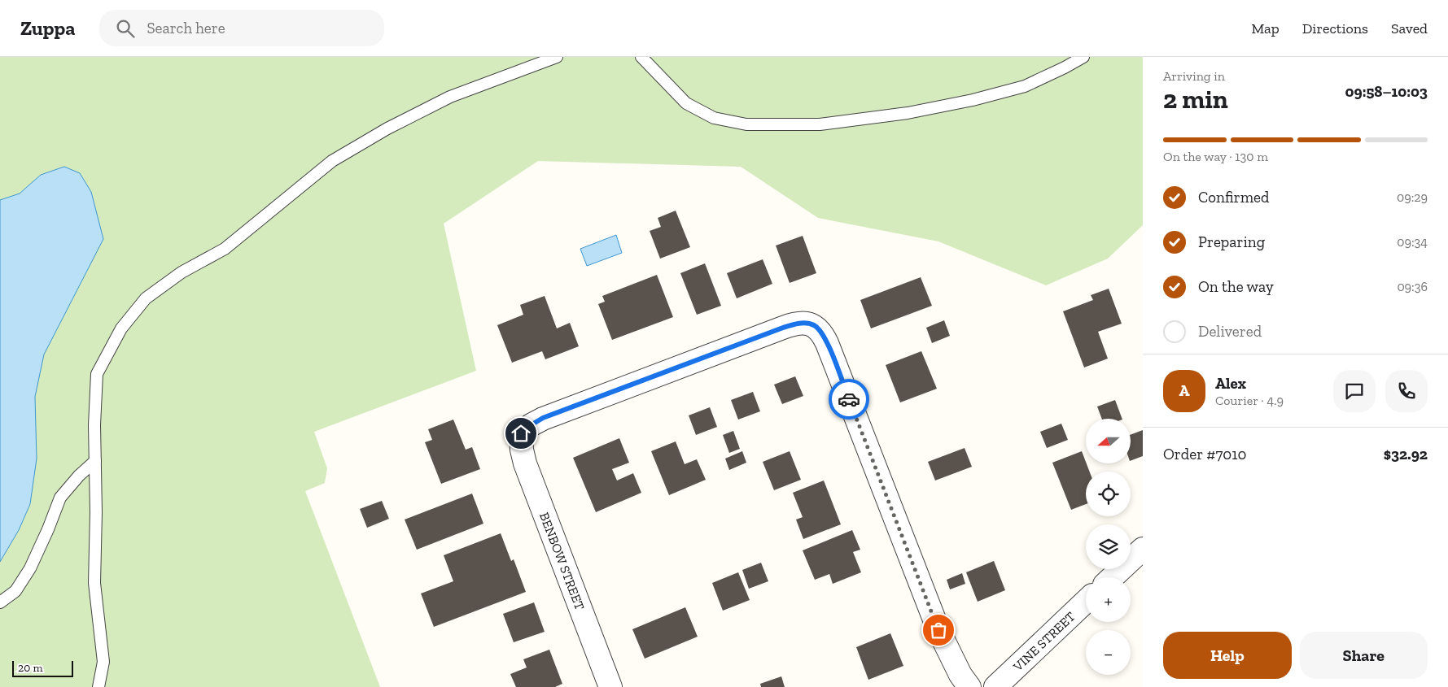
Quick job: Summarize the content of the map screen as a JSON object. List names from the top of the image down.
{
  "streets": {
    "street": ["BENBOW STREET", "VINE STREET"]
  },
  "scale_bar": "20 m",
  "north": "left",
  "page": {
    "header": "Zuppa",
    "search": "Search here",
    "nav": ["Map", "Directions", "Saved"],
    "heading": ["2 min", "Arriving in", "09:58–10:03"],
    "panel": [
      "Alex",
      "Courier · 4.9",
      "Order #7010",
      "$32.92"
    ],
    "bar": "On the way · 130 m",
    "list": [
      ["Confirmed", "09:29"],
      ["Preparing", "09:34"],
      ["On the way", "09:36"],
      "Delivered"
    ],
    "round": "A",
    "map_buttons": ["+", "−"],
    "buttons": ["Help", "Share"],
    "scale": "20 m"
  }
}
